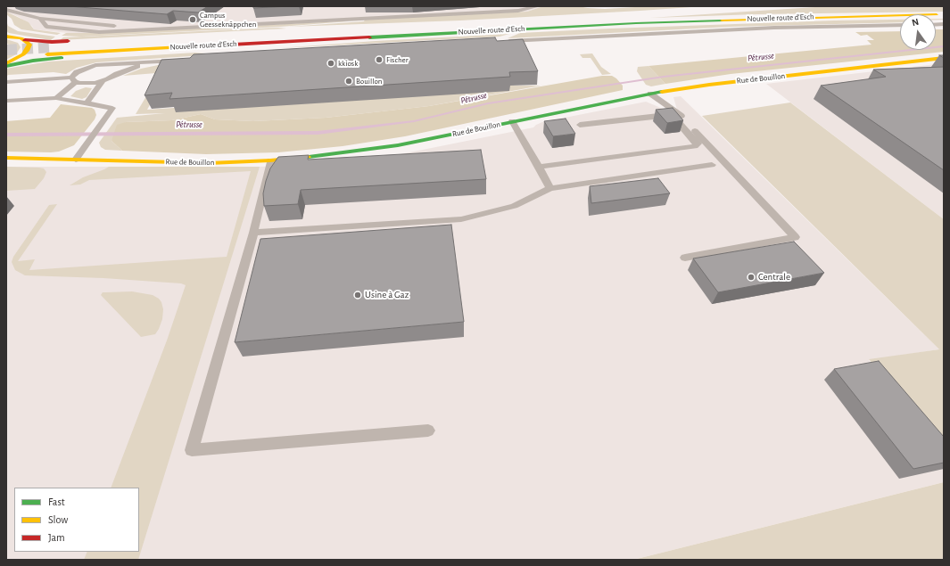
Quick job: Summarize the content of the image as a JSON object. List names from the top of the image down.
{
  "streets": {
    "main road": ["Nouvelle route d'Esch", "Rue de Bouillon"]
  },
  "water": ["Pétrusse"],
  "places": [
    "Campus Geesseknäppchen",
    "Fischer",
    "kkiosk",
    "Bouillon",
    "Centrale",
    "Usine à Gaz"
  ],
  "legend": ["Fast", "Slow", "Jam"],
  "north": "top"
}
